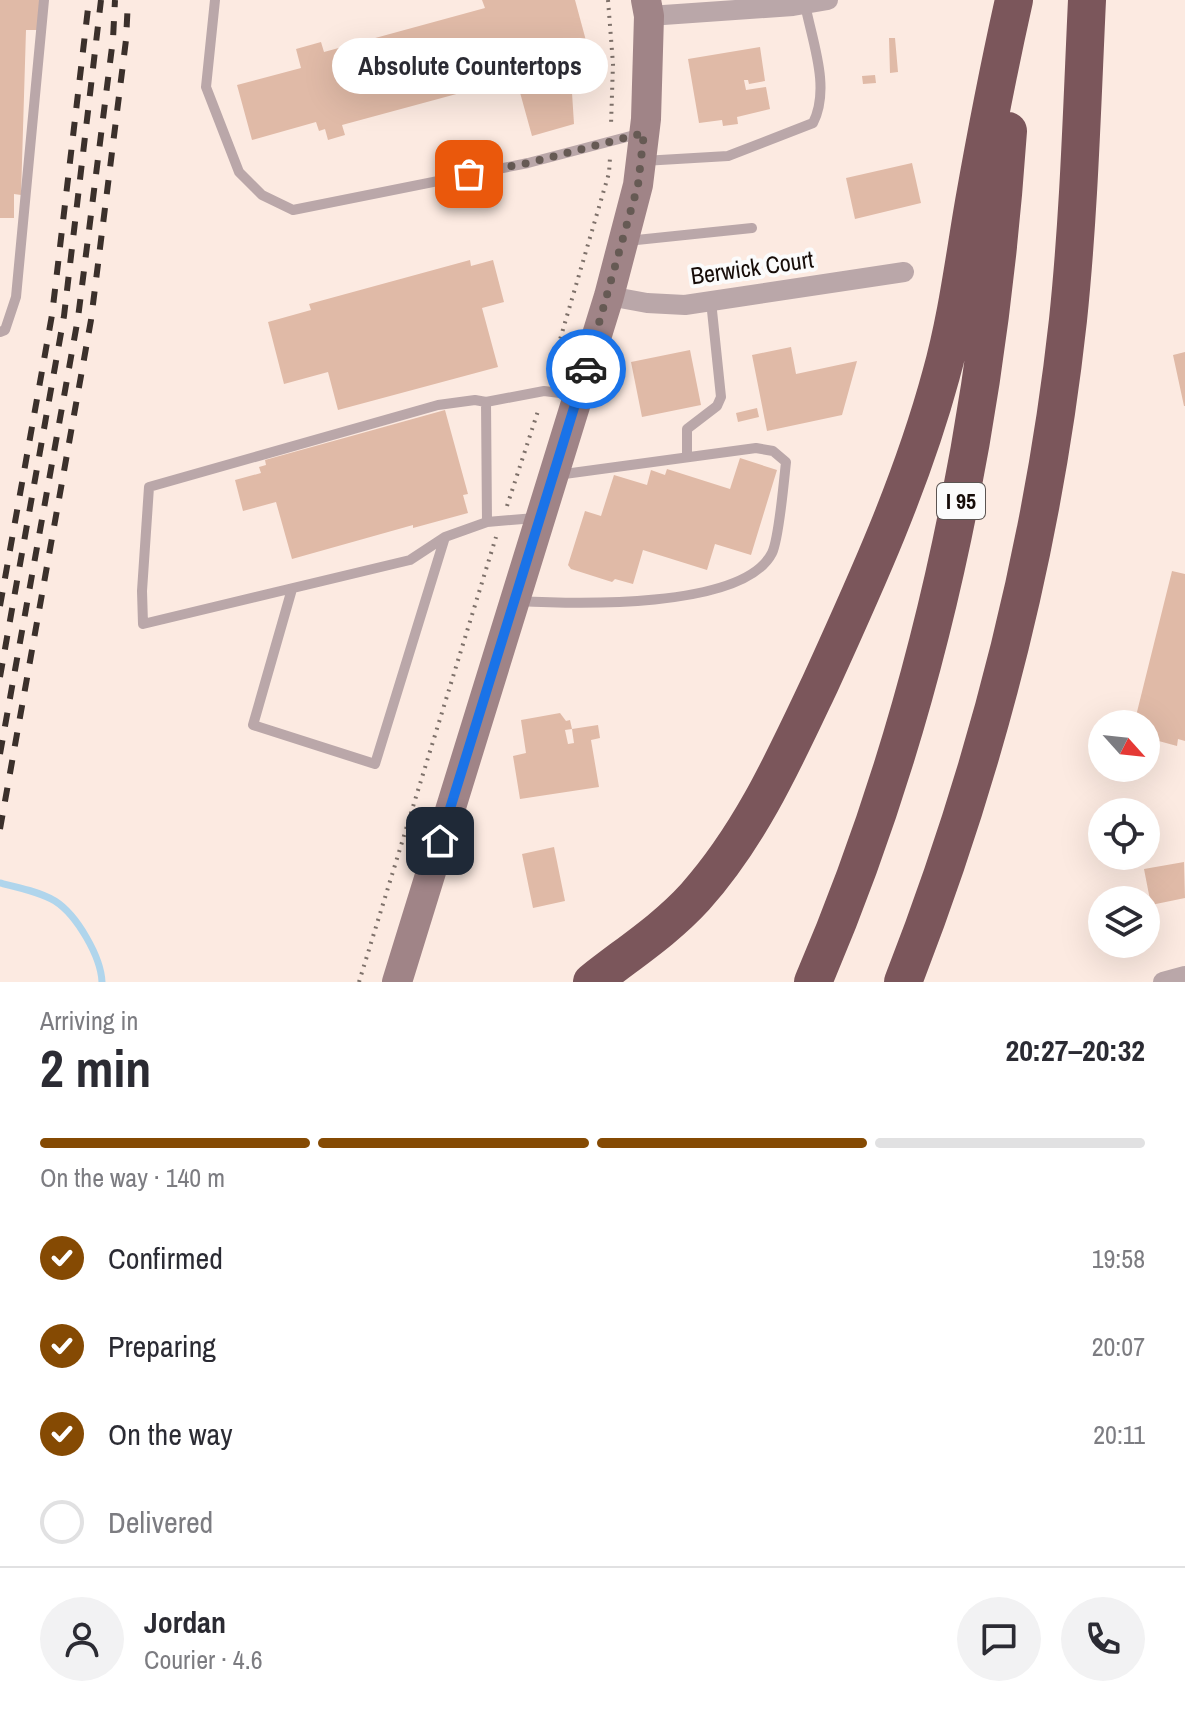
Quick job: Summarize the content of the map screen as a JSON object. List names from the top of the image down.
{
  "streets": {
    "highway": ["I 95"],
    "street": ["Berwick Court"]
  },
  "places": ["Absolute Countertops"],
  "north": "bottom right",
  "page": {
    "bubble": "Absolute Countertops",
    "heading": ["2 min", "Arriving in", "20:27–20:32"],
    "panel": ["Jordan", "Courier · 4.6"],
    "bar": "On the way · 140 m",
    "list": [
      ["Confirmed", "19:58"],
      ["Preparing", "20:07"],
      ["On the way", "20:11"],
      "Delivered"
    ]
  }
}
